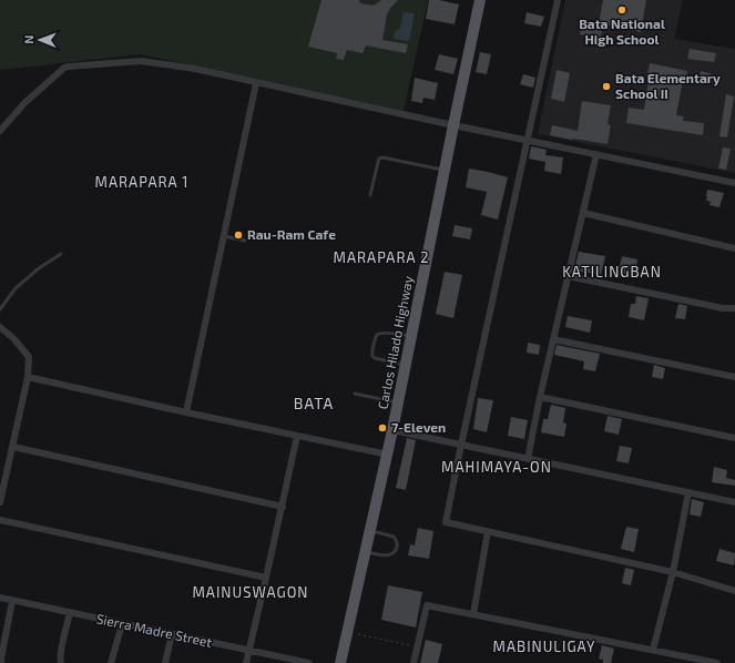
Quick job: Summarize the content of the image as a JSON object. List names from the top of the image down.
{
  "streets": {
    "main road": ["Carlos Hilado Highway"],
    "street": ["Sierra Madre Street"]
  },
  "districts": [
    "MARAPARA 1",
    "MARAPARA 2",
    "KATILINGBAN",
    "BATA",
    "MAHIMAYA-ON",
    "MAINUSWAGON",
    "MABINULIGAY"
  ],
  "places": [
    "Bata National High School",
    "Bata Elementary School II",
    "Rau-Ram Cafe",
    "7-Eleven"
  ],
  "north": "left"
}
